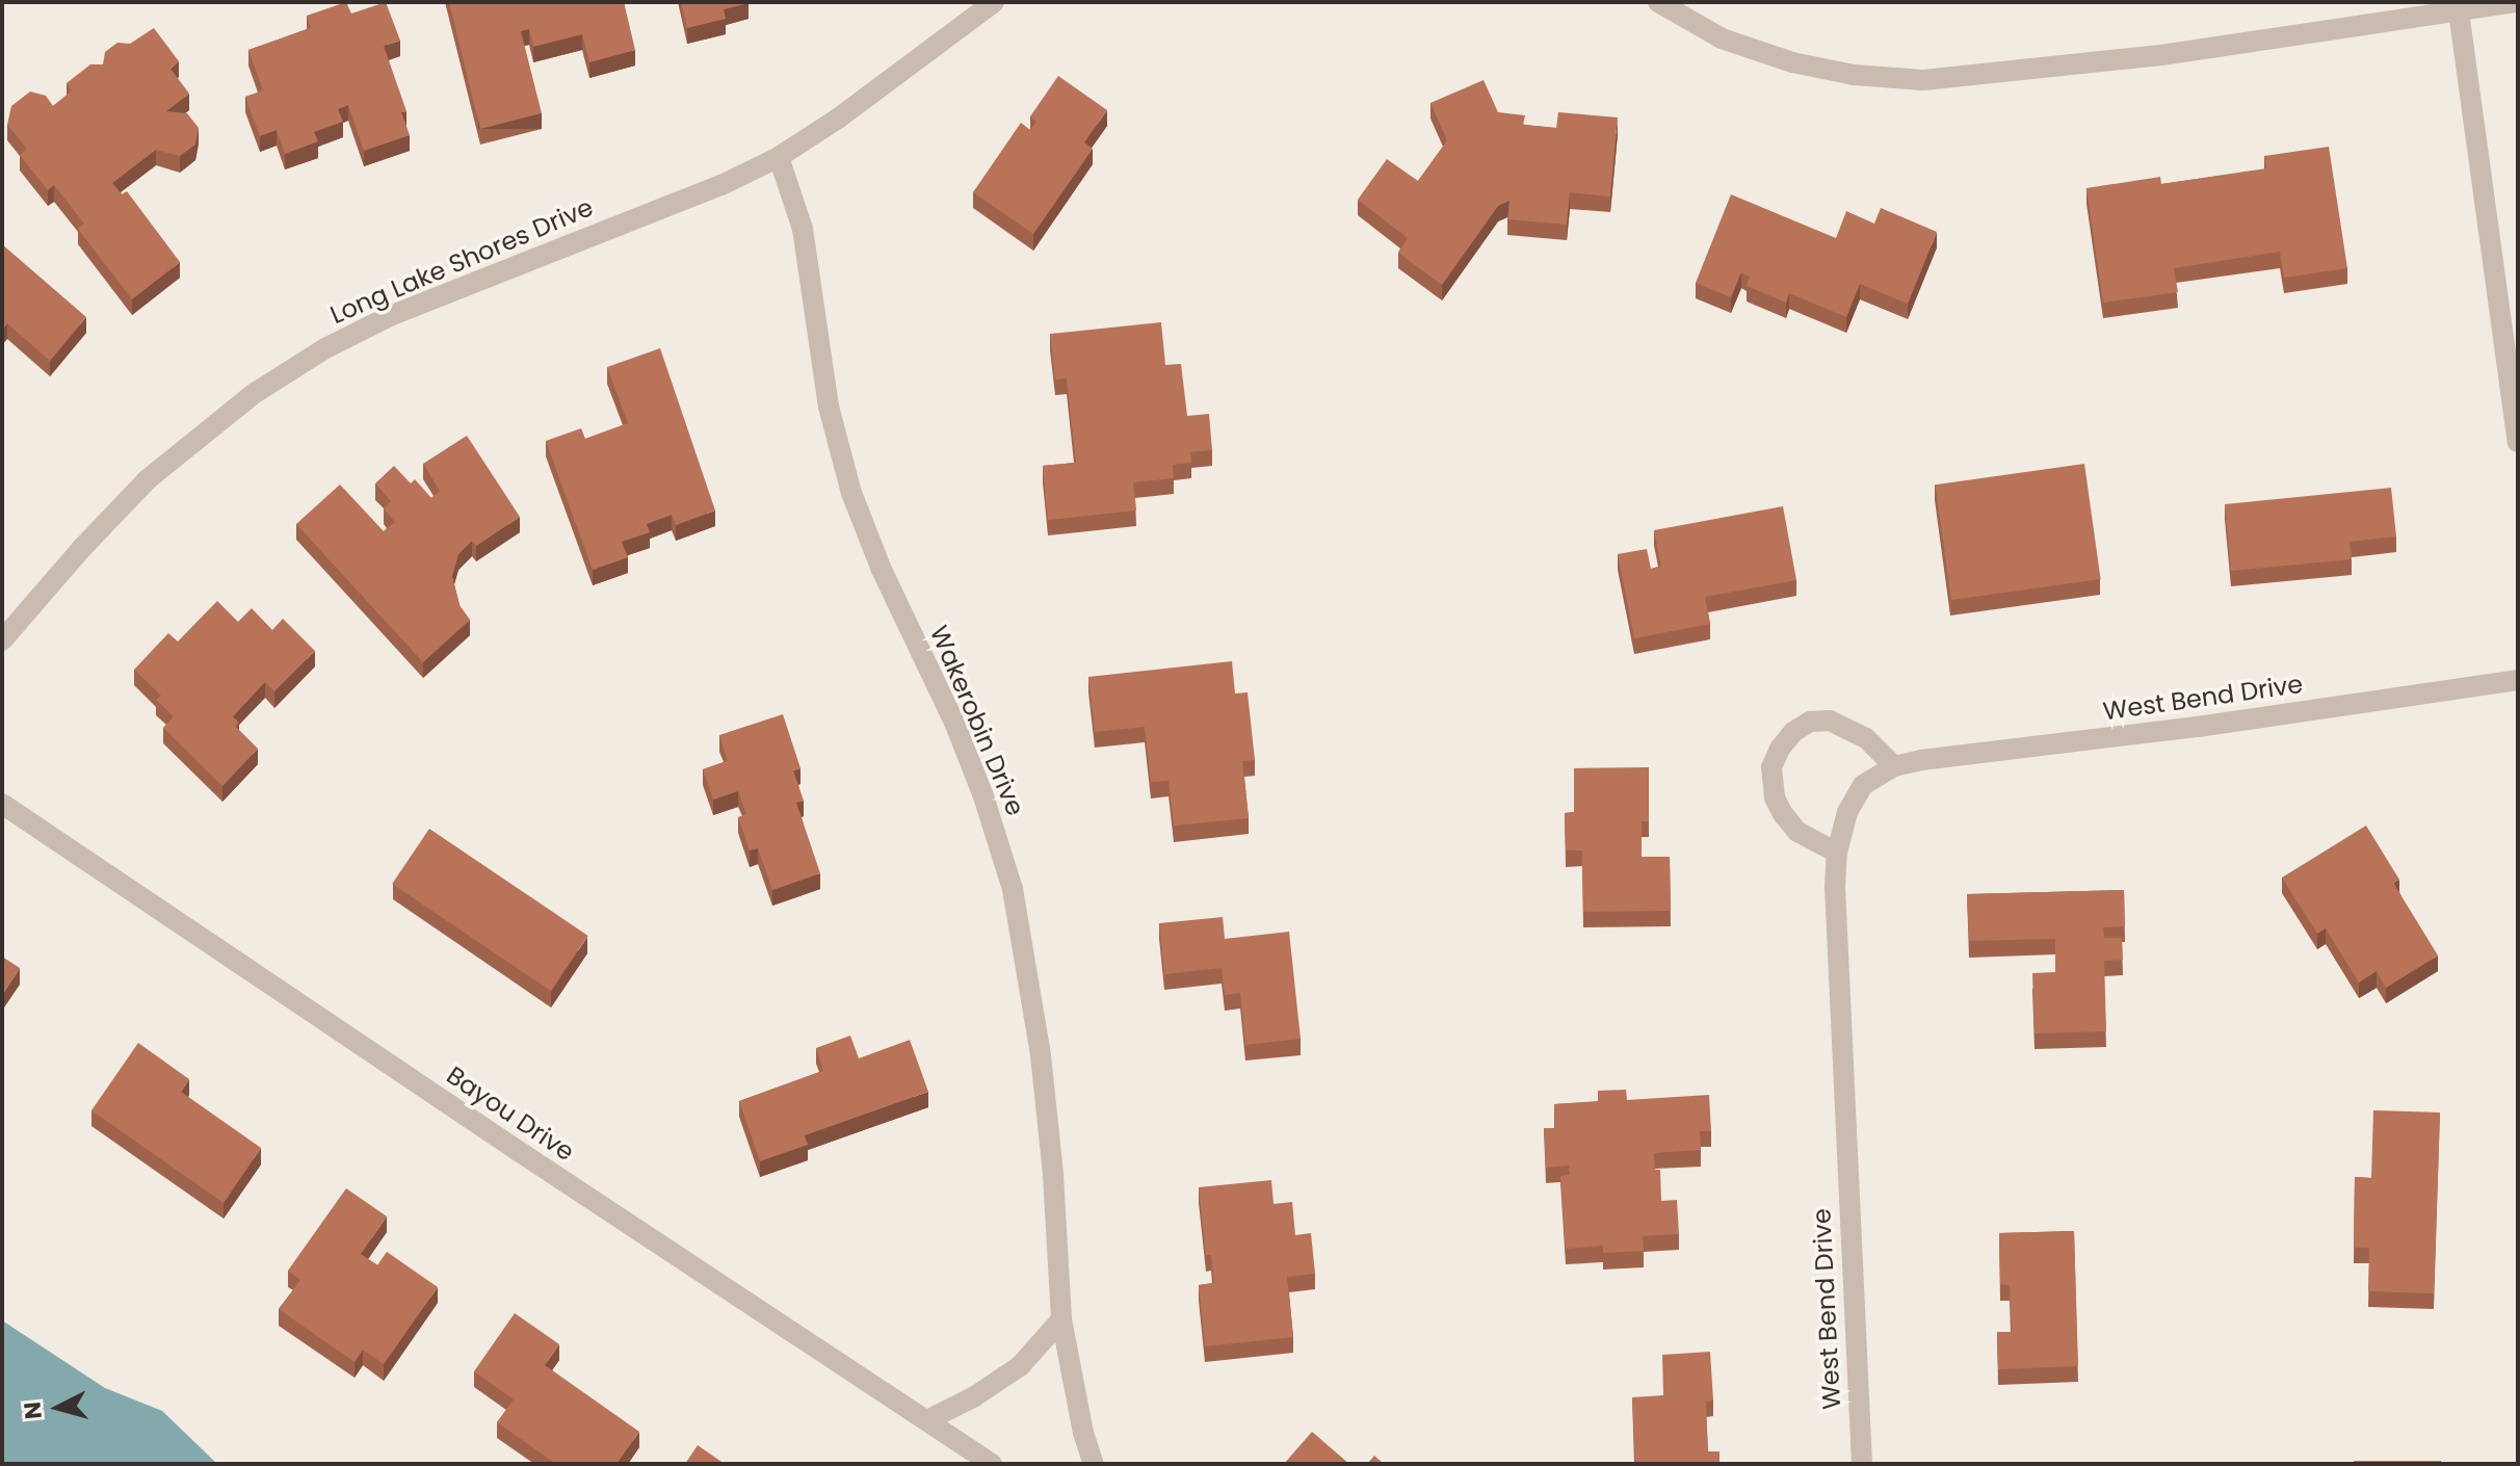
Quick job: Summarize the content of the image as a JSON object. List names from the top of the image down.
{
  "streets": {
    "street": [
      "Long Lake Shores Drive",
      "West Bend Drive",
      "Wakerobin Drive",
      "Bayou Drive"
    ]
  },
  "crossings": [
    ["Long Lake Shores Drive", "Wakerobin Drive"]
  ],
  "north": "left"
}
